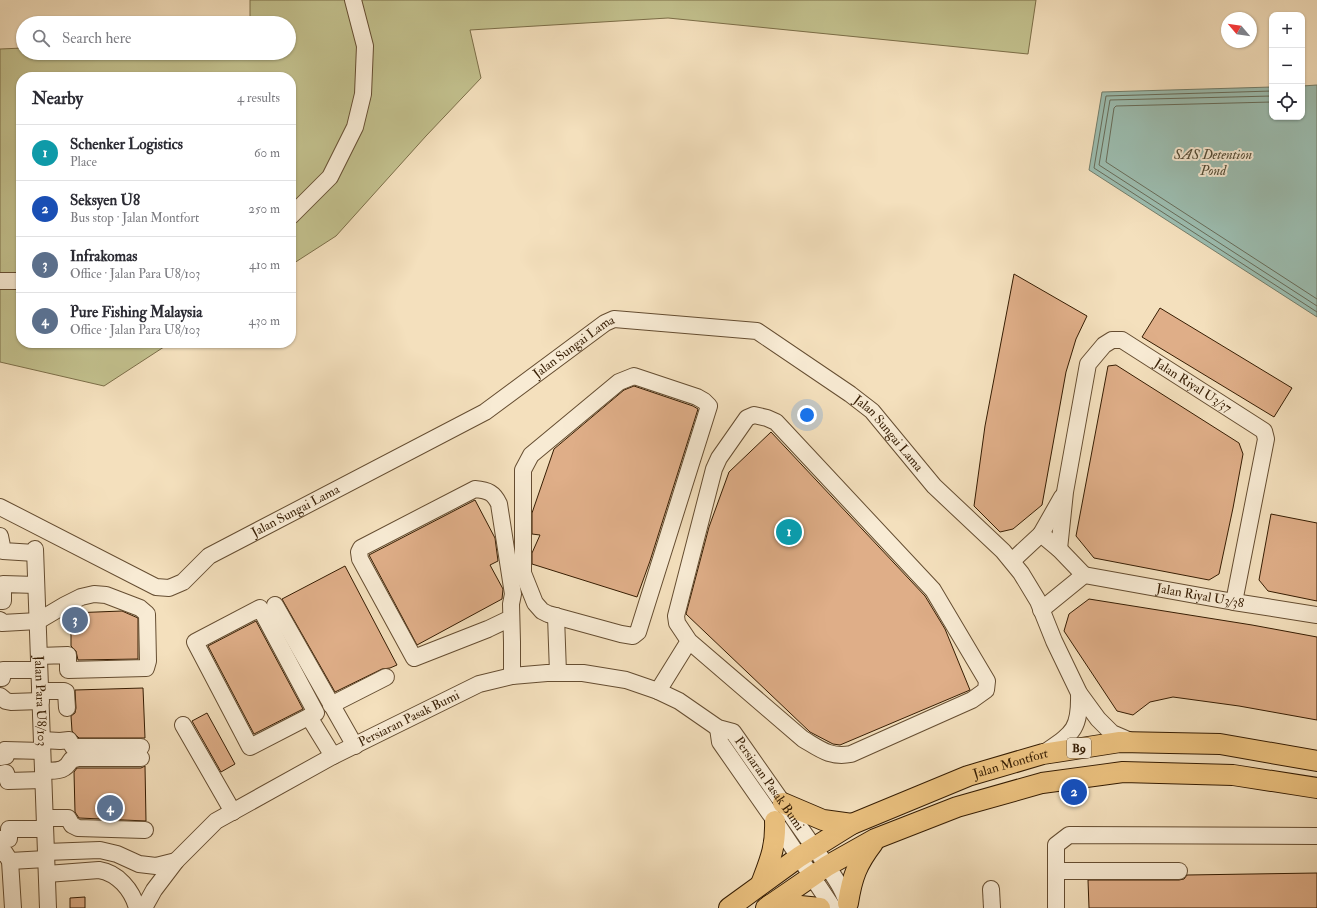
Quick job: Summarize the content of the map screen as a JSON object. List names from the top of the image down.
{
  "streets": {
    "main road": ["B9", "Jalan Montfort"],
    "street": [
      "Jalan Sungai Lama",
      "Jalan Riyal U3/37",
      "Jalan Riyal U3/38",
      "Jalan Para U8/103",
      "Persiaran Pasak Bumi"
    ]
  },
  "crossings": [
    ["Jalan Riyal U3/37", "Jalan Riyal U3/38"],
    ["Persiaran Pasak Bumi", "Jalan Montfort"]
  ],
  "water": ["SAS Detention Pond"],
  "north": "top left",
  "page": {
    "map_buttons": ["+", "−"],
    "search": "Search here",
    "heading": ["Nearby", "4 results"],
    "list": [
      {
        "mark": "1",
        "name": "Schenker Logistics",
        "note": "Place",
        "value": "60 m"
      },
      {
        "mark": "2",
        "name": "Seksyen U8",
        "note": "Bus stop · Jalan Montfort",
        "value": "250 m"
      },
      {
        "mark": "3",
        "name": "Infrakomas",
        "note": "Office · Jalan Para U8/103",
        "value": "410 m"
      },
      {
        "mark": "4",
        "name": "Pure Fishing Malaysia",
        "note": "Office · Jalan Para U8/103",
        "value": "430 m"
      }
    ],
    "pins": [
      "1",
      "3",
      "2",
      "4"
    ]
  }
}
